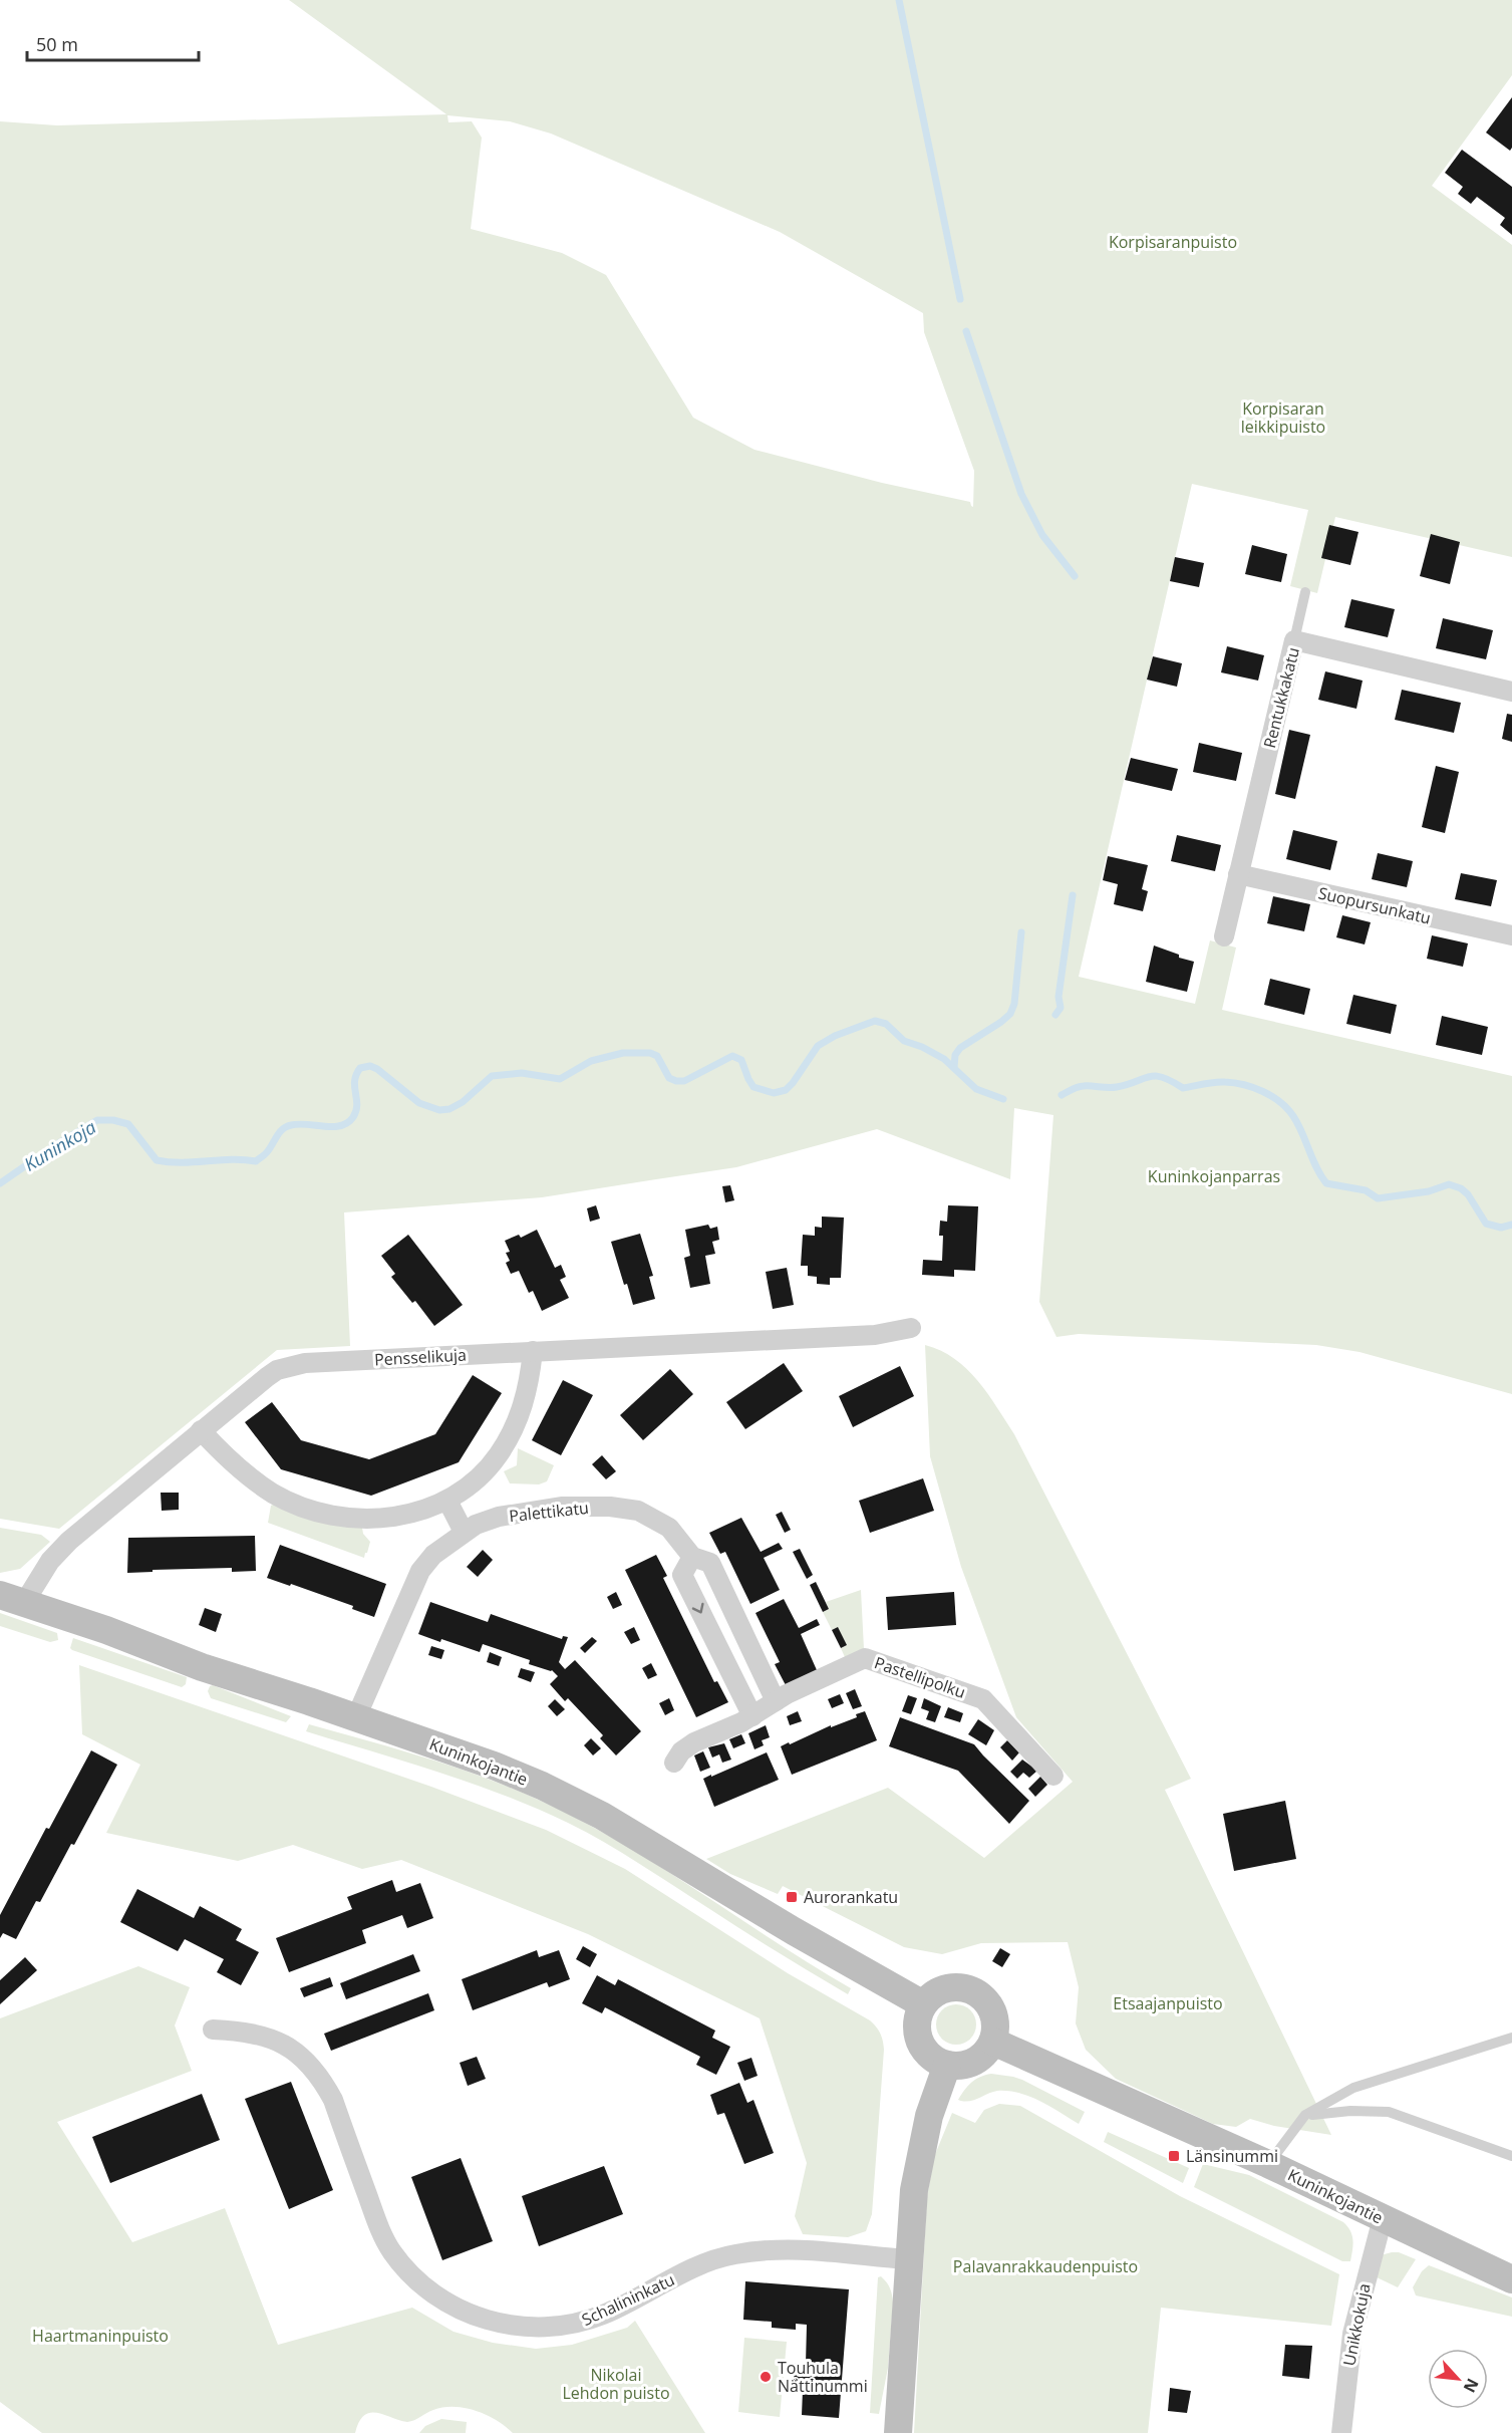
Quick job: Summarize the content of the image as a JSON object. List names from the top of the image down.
{
  "streets": {
    "main road": ["Kuninkojantie"],
    "street": [
      "Rentukkakatu",
      "Suopursunkatu",
      "Pensselikuja",
      "Palettikatu",
      "Pastellipolku",
      "Schalininkatu",
      "Unikkokuja"
    ]
  },
  "crossings": [
    ["Rentukkakatu", "Suopursunkatu"],
    ["Pensselikuja", "Kuninkojantie"],
    ["Palettikatu", "Pastellipolku"],
    ["Palettikatu", "Kuninkojantie"],
    ["Kuninkojantie", "Unikkokuja"]
  ],
  "water": ["Kuninkoja"],
  "parks": [
    "Korpisaranpuisto",
    "Korpisaran leikkipuisto",
    "Kuninkojanparras",
    "Etsaajanpuisto",
    "Palavanrakkaudenpuisto",
    "Haartmaninpuisto",
    "Nikolai Lehdon puisto"
  ],
  "places": {
    "transit": ["Aurorankatu", "Länsinummi"],
    "other": ["Touhula Nättinummi"]
  },
  "scale_bar": "50 m",
  "north": "bottom right"
}
